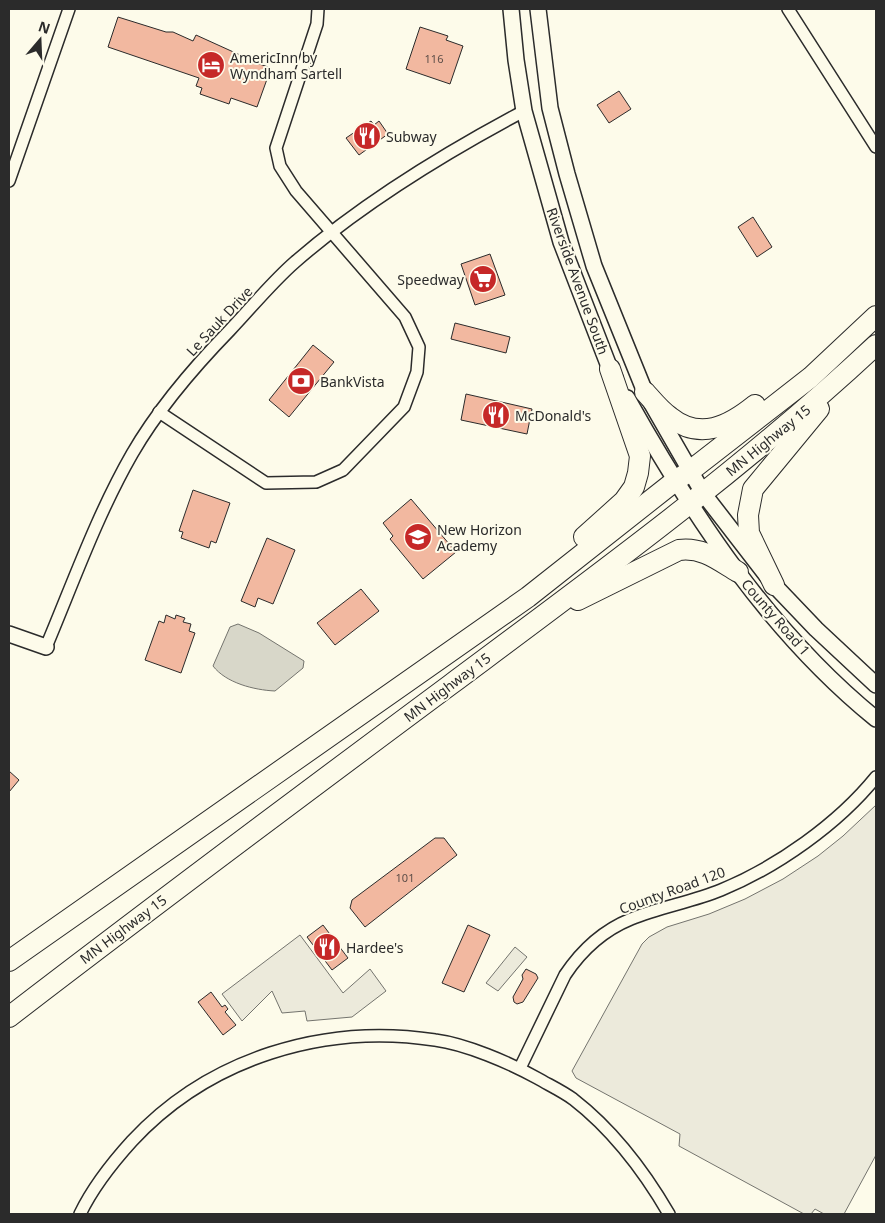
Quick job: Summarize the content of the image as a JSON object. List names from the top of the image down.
{
  "streets": {
    "highway": ["MN Highway 15"],
    "street": [
      "Riverside Avenue South",
      "Le Sauk Drive",
      "County Road 1",
      "County Road 120"
    ]
  },
  "crossings": [
    ["Riverside Avenue South", "Le Sauk Drive"],
    ["Riverside Avenue South", "MN Highway 15"],
    ["Riverside Avenue South", "County Road 1"],
    ["MN Highway 15", "County Road 1"]
  ],
  "places": {
    "hotel": ["AmericInn by Wyndham Sartell"],
    "restaurant": ["Subway", "McDonald's", "Hardee's"],
    "supermarket": ["Speedway"],
    "bank": ["BankVista"],
    "school or university": ["New Horizon Academy"]
  },
  "house_numbers": ["116", "101"],
  "north": "top"
}
